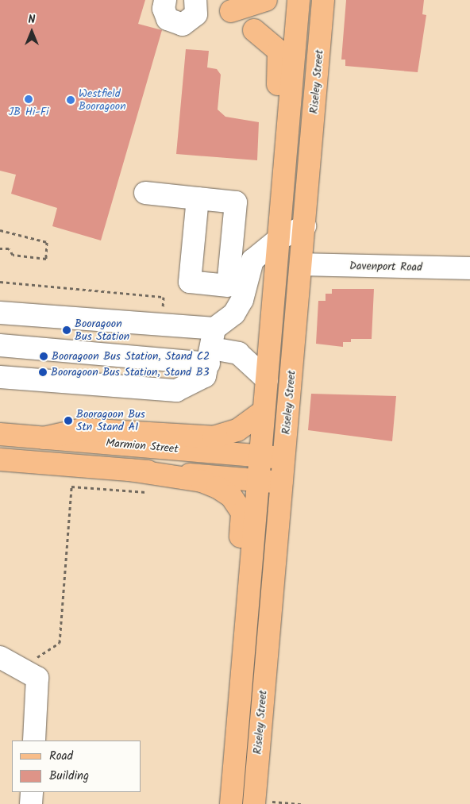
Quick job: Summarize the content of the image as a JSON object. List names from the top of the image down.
{
  "streets": {
    "main road": ["Riseley Street", "Marmion Street"],
    "street": ["Davenport Road"]
  },
  "crossings": [
    ["Riseley Street", "Davenport Road"],
    ["Riseley Street", "Marmion Street"]
  ],
  "places": [
    "JB Hi-Fi",
    "Westfield Booragoon",
    "Booragoon Bus Station",
    "Booragoon Bus Station, Stand C2",
    "Booragoon Bus Station, Stand B3",
    "Booragoon Bus Stn Stand A1"
  ],
  "legend": ["Road", "Building"],
  "north": "top"
}
